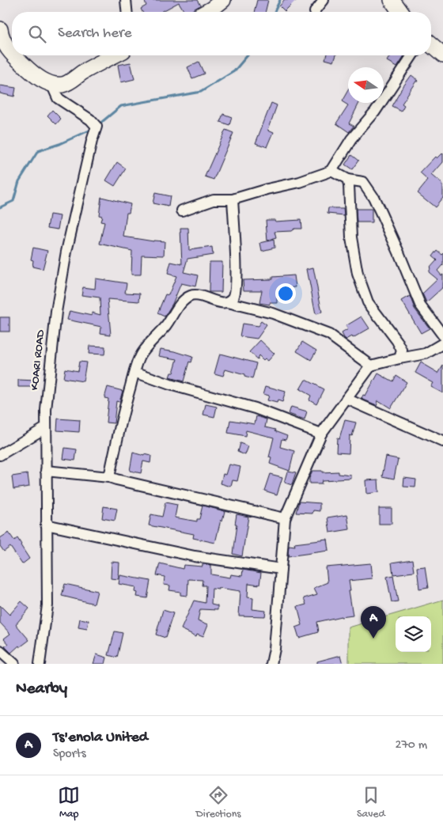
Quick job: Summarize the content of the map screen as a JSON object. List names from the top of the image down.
{
  "streets": {
    "street": ["KOARI ROAD"]
  },
  "north": "left",
  "page": {
    "search": "Search here",
    "pins": "A",
    "heading": "Nearby",
    "list": [
      {
        "mark": "A",
        "name": "Ts'enola United",
        "note": "Sports",
        "value": "270 m"
      }
    ],
    "nav": ["Map", "Directions", "Saved"]
  }
}
